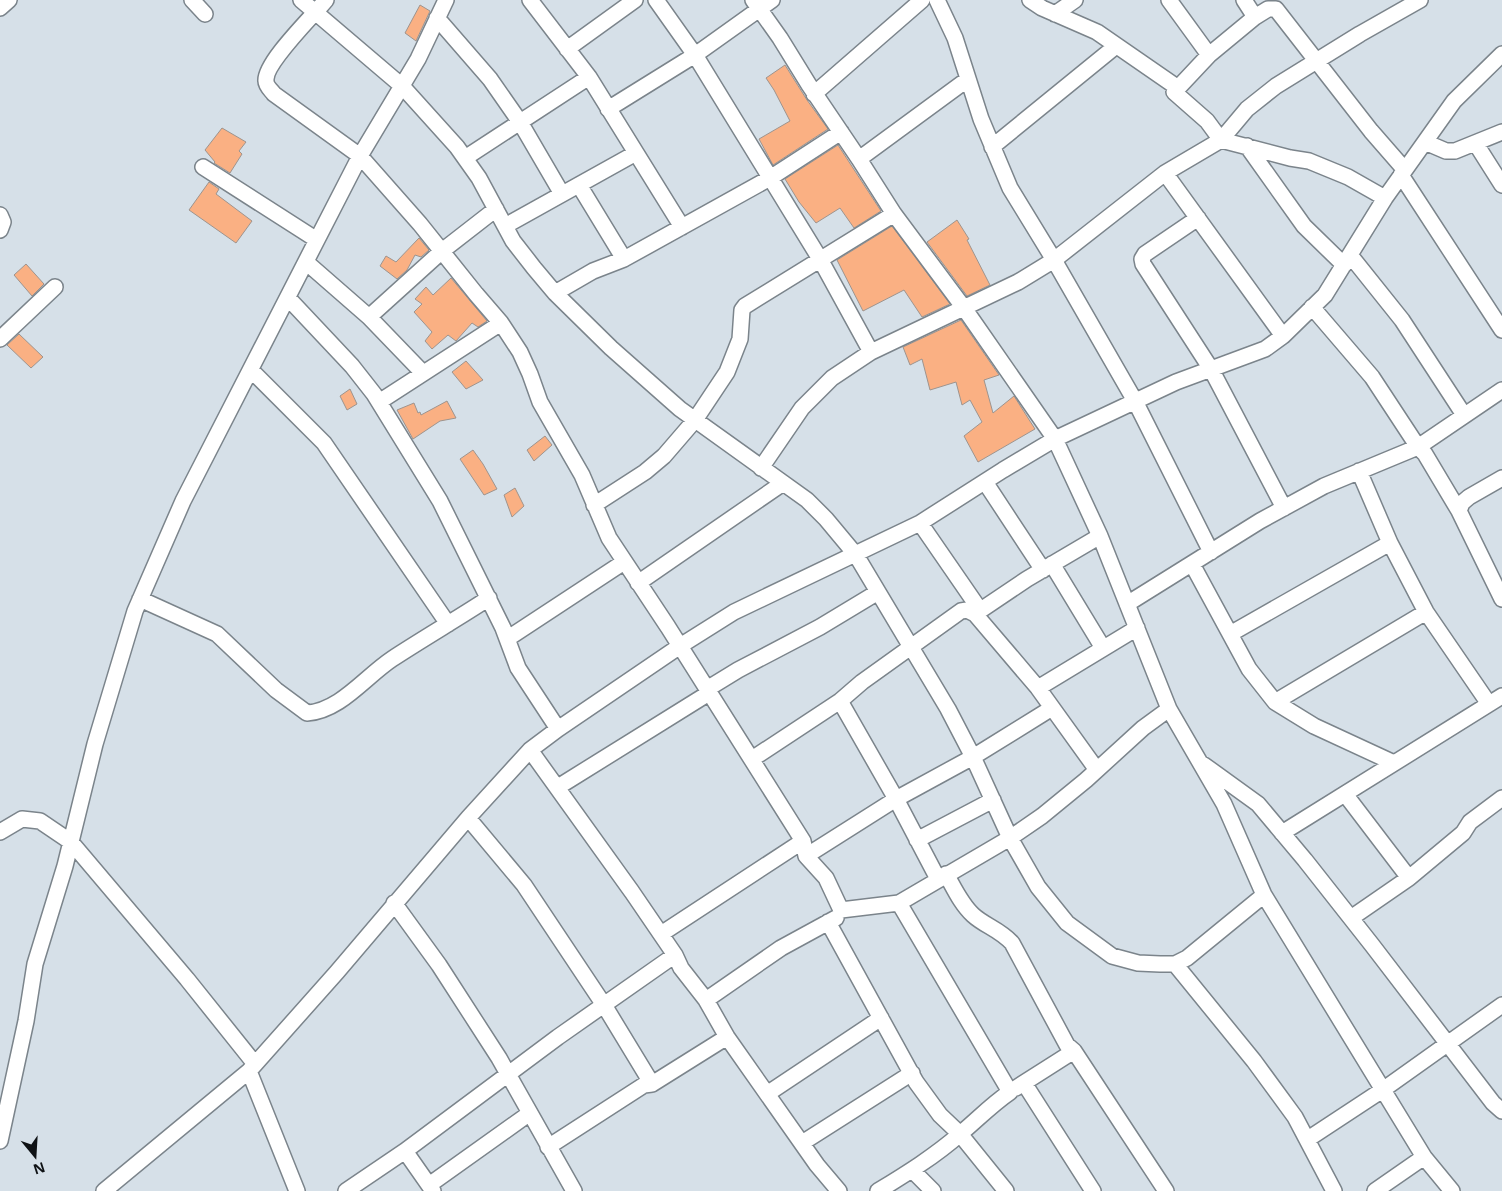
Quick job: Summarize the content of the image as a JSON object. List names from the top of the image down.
{
  "north": "bottom"
}
